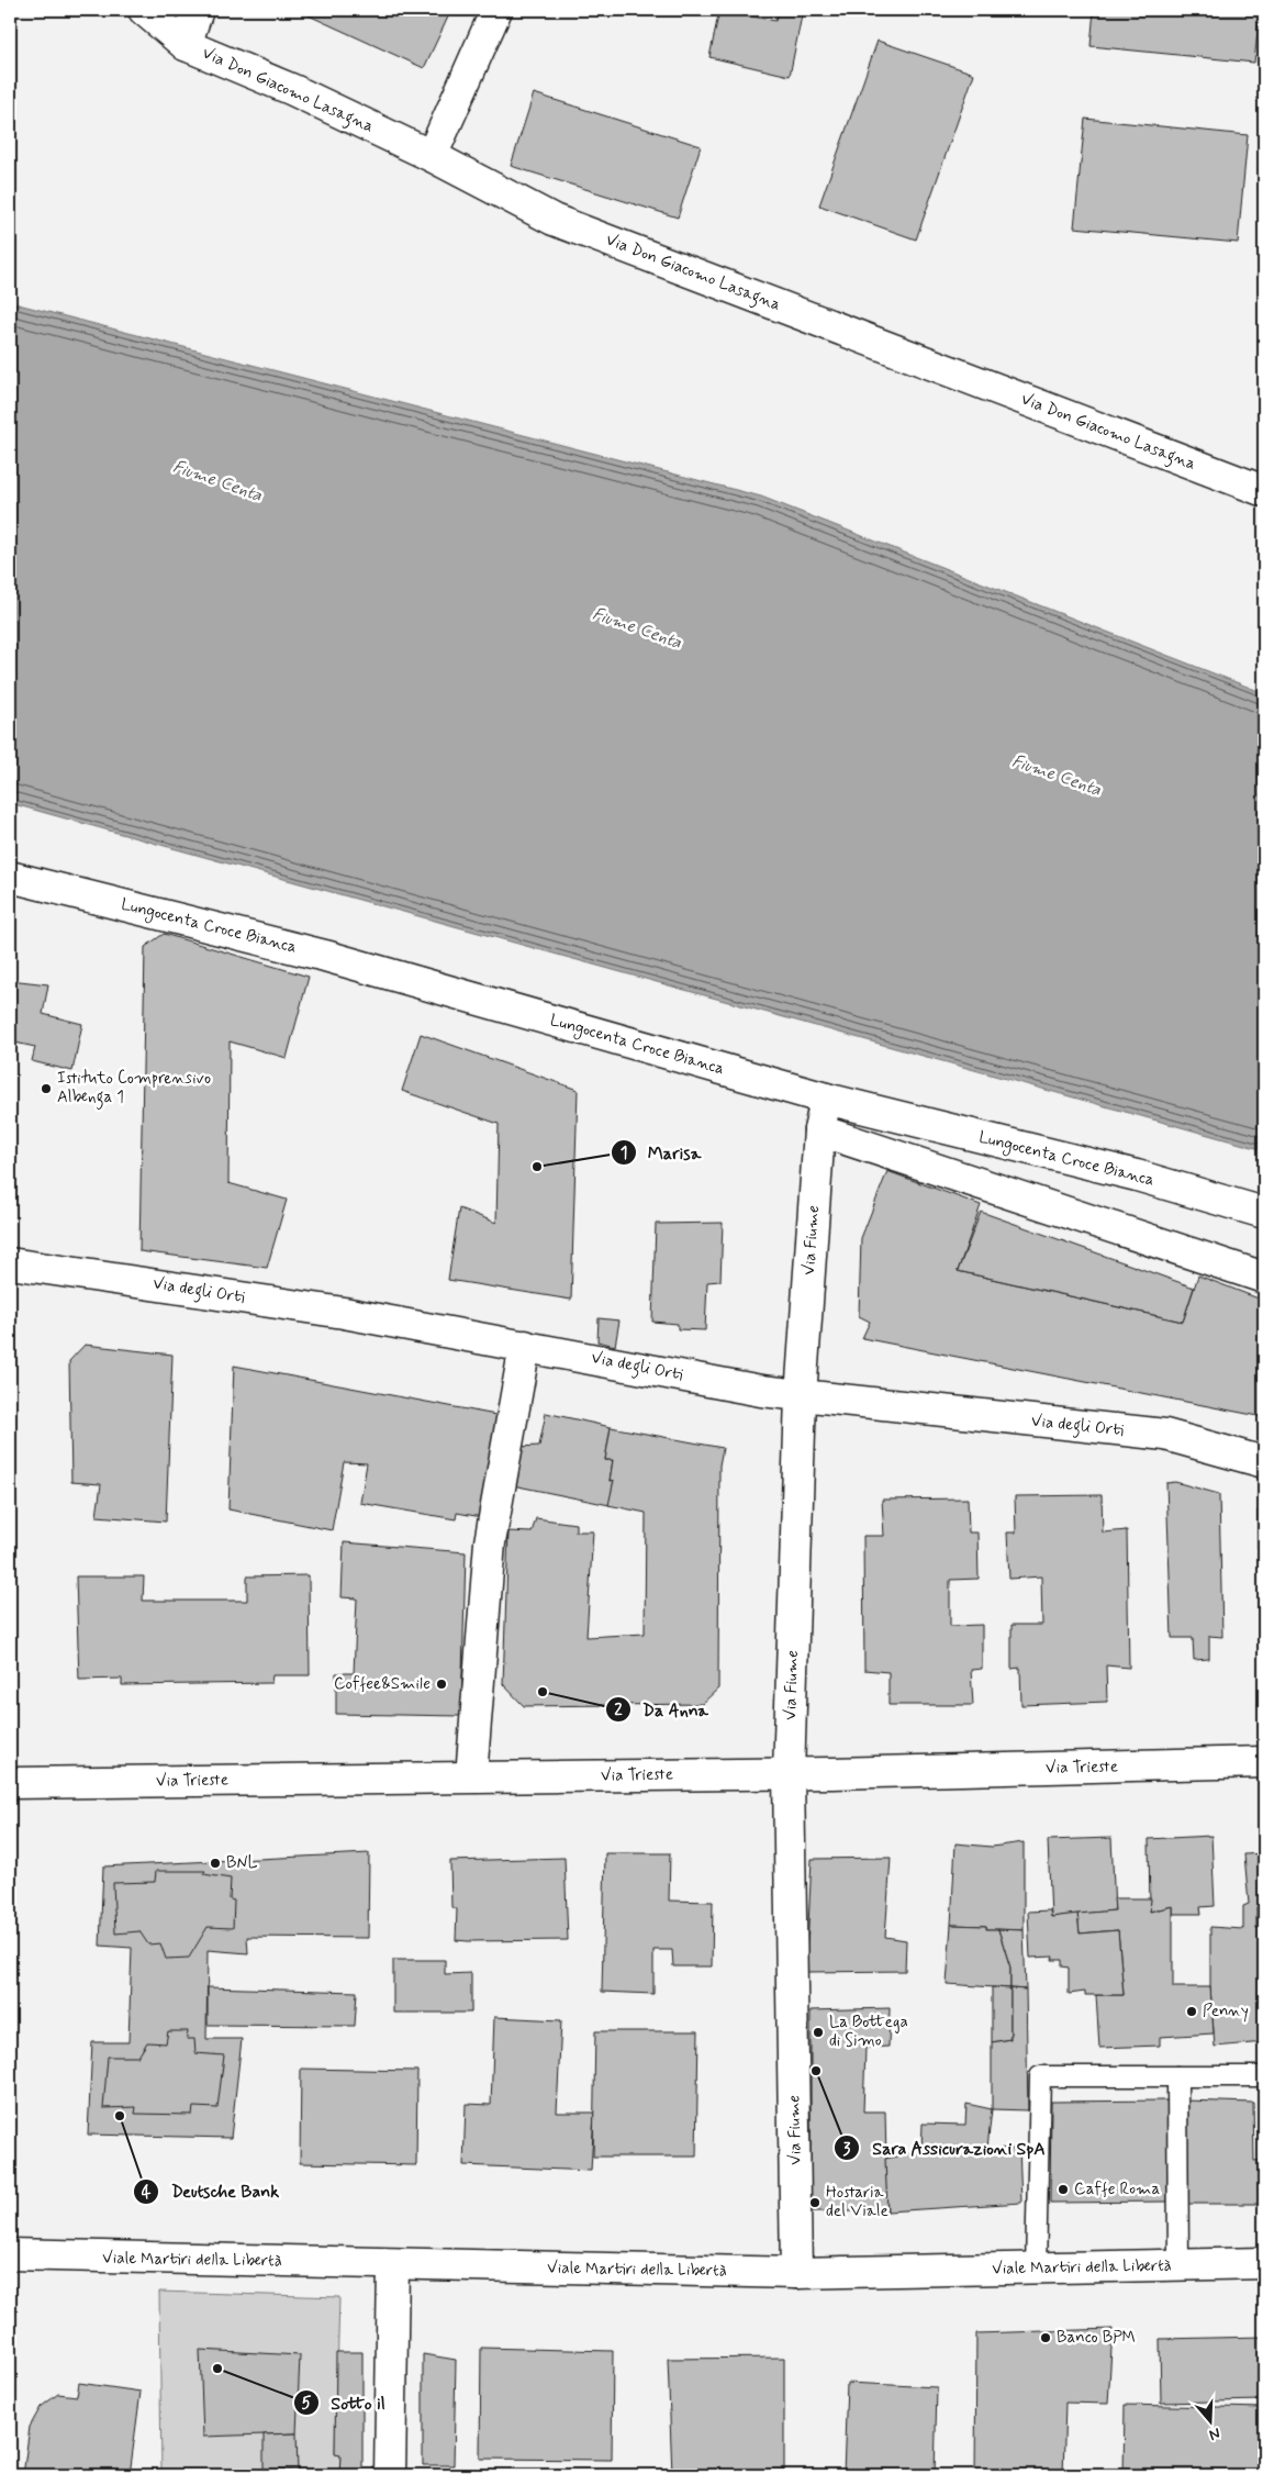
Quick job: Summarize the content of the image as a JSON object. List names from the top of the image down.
{
  "streets": {
    "street": [
      "Via Don Giacomo Lasagna",
      "Lungocenta Croce Bianca",
      "Via Fiume",
      "Via degli Orti",
      "Via Trieste",
      "Viale Martiri della Libertà"
    ]
  },
  "crossings": [
    ["Lungocenta Croce Bianca", "Via Fiume"],
    ["Via Fiume", "Via degli Orti"],
    ["Via Fiume", "Via Trieste"],
    ["Via Fiume", "Viale Martiri della Libertà"]
  ],
  "water": ["Fiume Centa"],
  "places": [
    "Istituto Comprensivo Albenga 1",
    "Marisa",
    "Coffee&Smile",
    "Da Anna",
    "BNL",
    "Penny",
    "La Bottega di Simo",
    "Sara Assicurazioni SpA",
    "Deutsche Bank",
    "Caffe Roma",
    "Hostaria del Viale",
    "Banco BPM",
    "Sotto il"
  ],
  "north": "bottom"
}
